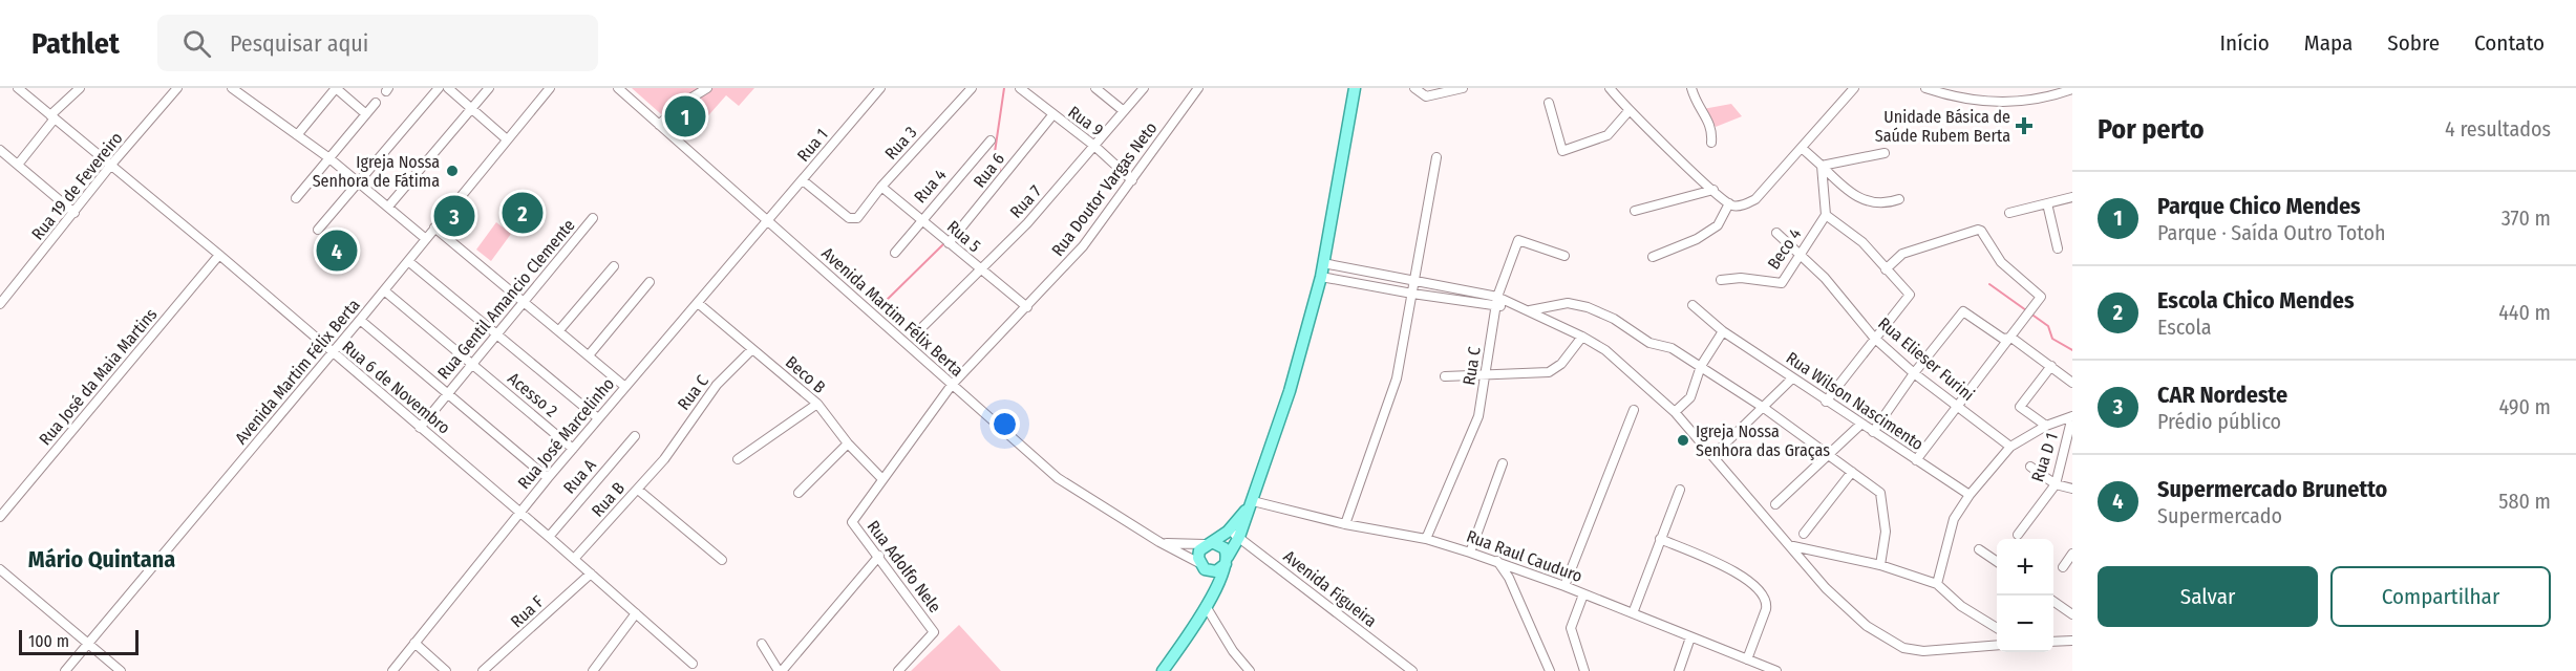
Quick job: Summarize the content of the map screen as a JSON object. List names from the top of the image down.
{
  "streets": {
    "street": [
      "Rua 9",
      "Rua 3",
      "Rua 1",
      "Rua 6",
      "Rua 19 de Fevereiro",
      "Rua 4",
      "Rua Doutor Vargas Neto",
      "Rua 7",
      "Rua 5",
      "Beco 4",
      "Rua Gentil Amancio Clemente",
      "Avenida Martim Félix Berta",
      "Rua Elieser Furini",
      "Rua C",
      "Beco B",
      "Rua José da Maia Martins",
      "Rua 6 de Novembro",
      "Acesso 2",
      "Rua Wilson Nascimento",
      "Rua José Marcelinho",
      "Rua D 1",
      "Rua A",
      "Rua B",
      "Rua Raul Cauduro",
      "Rua Adolfo Nele",
      "Avenida Figueira",
      "Rua F"
    ]
  },
  "crossings": [
    ["Rua 9", "Rua 6"],
    ["Rua 9", "Rua Doutor Vargas Neto"],
    ["Rua 9", "Rua 7"],
    ["Rua 3", "Rua 1"],
    ["Rua 3", "Rua 5"],
    ["Rua 1", "Avenida Martim Félix Berta"],
    ["Rua 1", "Rua José Marcelinho"],
    ["Rua 6", "Rua 5"],
    ["Rua 19 de Fevereiro", "Rua 6 de Novembro"],
    ["Rua 4", "Rua 5"],
    ["Rua Doutor Vargas Neto", "Rua 5"],
    ["Rua Doutor Vargas Neto", "Avenida Martim Félix Berta"],
    ["Rua Doutor Vargas Neto", "Rua Adolfo Nele"],
    ["Rua 7", "Rua 5"],
    ["Beco 4", "Rua Elieser Furini"],
    ["Rua Gentil Amancio Clemente", "Rua 6 de Novembro"],
    ["Rua Gentil Amancio Clemente", "Acesso 2"],
    ["Avenida Martim Félix Berta", "Rua 6 de Novembro"],
    ["Avenida Martim Félix Berta", "Acesso 2"],
    ["Avenida Martim Félix Berta", "Rua José Marcelinho"],
    ["Avenida Martim Félix Berta", "Rua Adolfo Nele"],
    ["Rua C", "Beco B"],
    ["Rua C", "Rua B"],
    ["Rua C", "Rua Raul Cauduro"],
    ["Beco B", "Rua José Marcelinho"],
    ["Beco B", "Rua Adolfo Nele"],
    ["Rua José da Maia Martins", "Rua 6 de Novembro"],
    ["Rua 6 de Novembro", "Rua José Marcelinho"],
    ["Rua 6 de Novembro", "Rua A"],
    ["Rua 6 de Novembro", "Rua B"],
    ["Rua 6 de Novembro", "Rua F"],
    ["Acesso 2", "Rua José Marcelinho"]
  ],
  "districts": ["Mário Quintana"],
  "places": {
    "health": ["Unidade Básica de Saúde Rubem Berta"],
    "other": ["Igreja Nossa Senhora de Fátima", "Igreja Nossa Senhora das Graças"]
  },
  "scale_bar": "100 m",
  "page": {
    "header": "Pathlet",
    "search": "Pesquisar aqui",
    "nav": [
      "Início",
      "Mapa",
      "Sobre",
      "Contato"
    ],
    "heading": ["Por perto", "4 resultados"],
    "pins": [
      "1",
      "2",
      "3",
      "4"
    ],
    "list": [
      {
        "mark": "1",
        "name": "Parque Chico Mendes",
        "note": "Parque · Saída Outro Totoh",
        "value": "370 m"
      },
      {
        "mark": "2",
        "name": "Escola Chico Mendes",
        "note": "Escola",
        "value": "440 m"
      },
      {
        "mark": "3",
        "name": "CAR Nordeste",
        "note": "Prédio público",
        "value": "490 m"
      },
      {
        "mark": "4",
        "name": "Supermercado Brunetto",
        "note": "Supermercado",
        "value": "580 m"
      }
    ],
    "map_buttons": ["+", "−"],
    "buttons": ["Salvar", "Compartilhar"],
    "scale": "100 m"
  }
}
